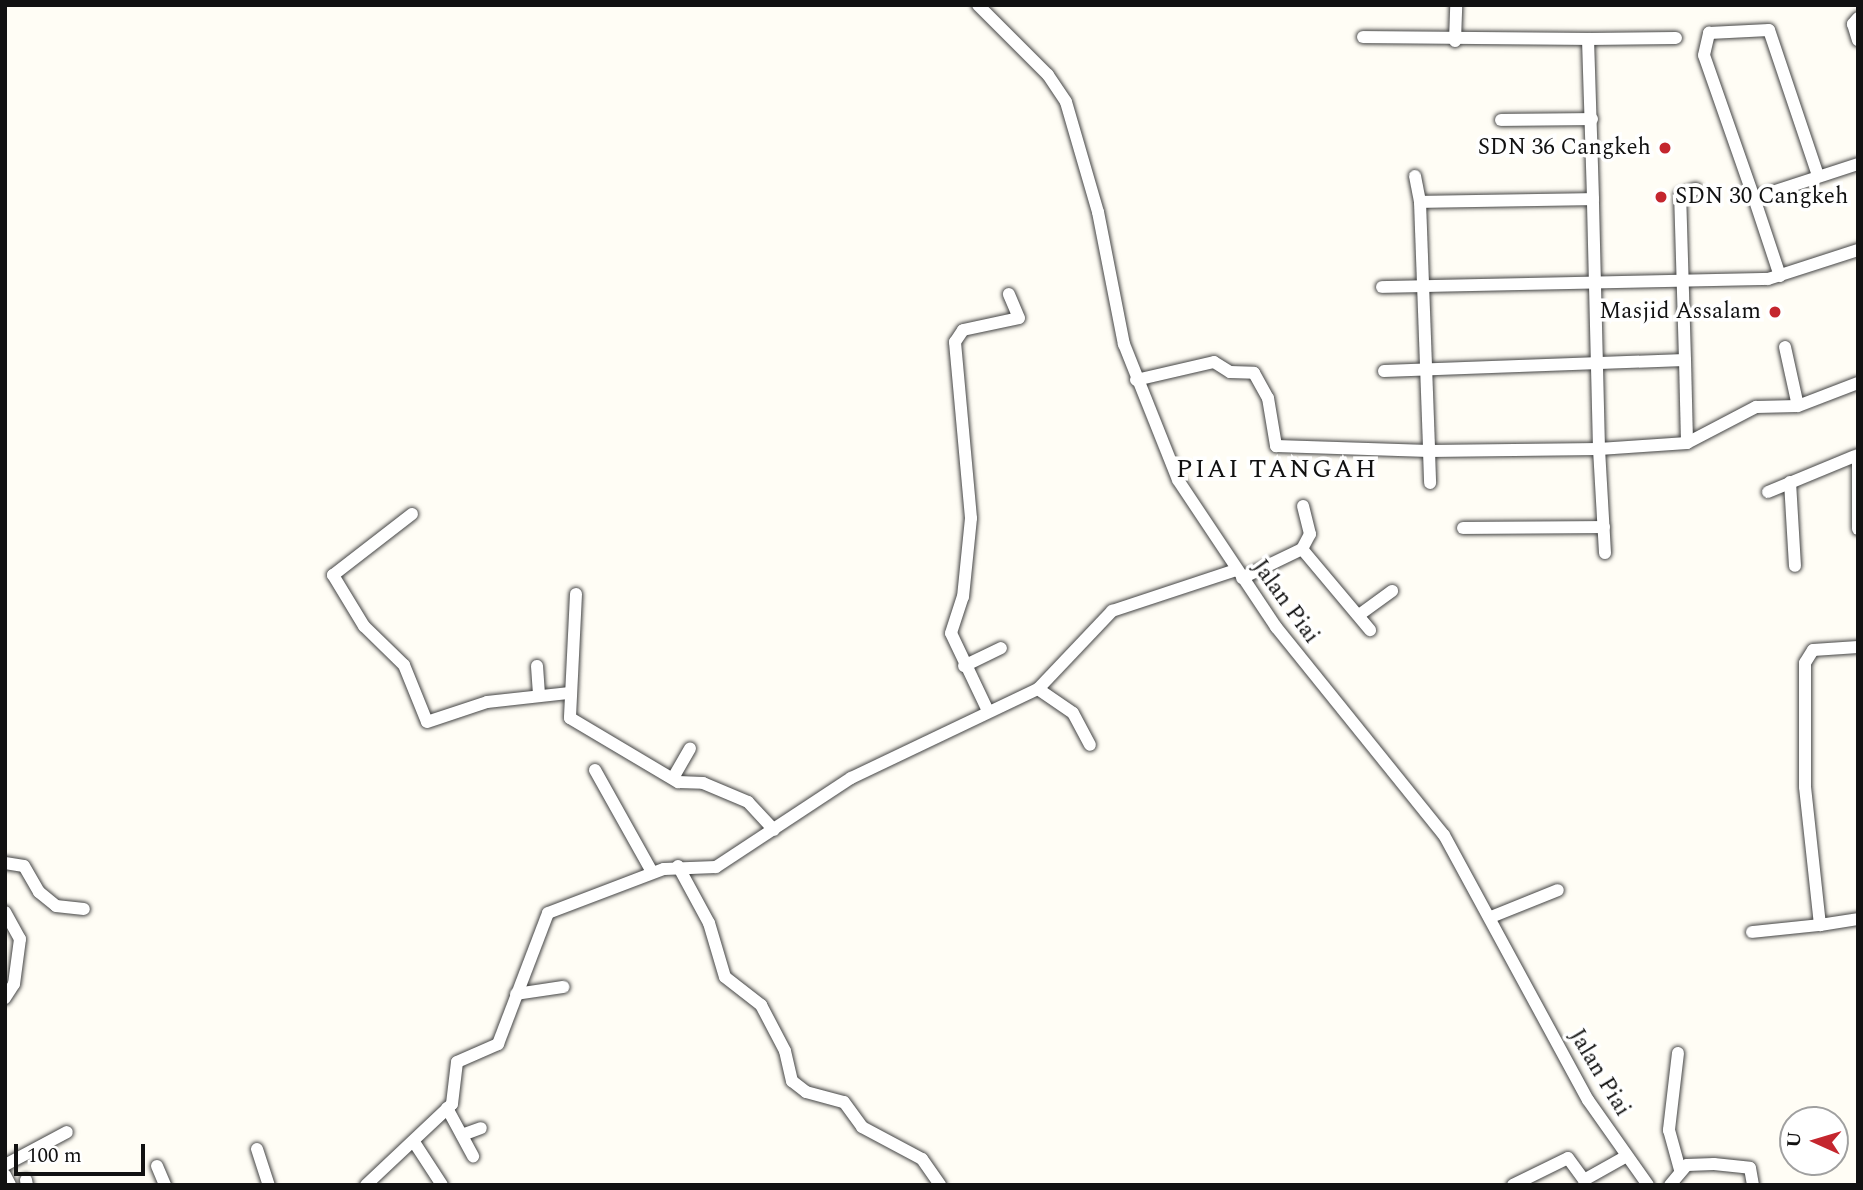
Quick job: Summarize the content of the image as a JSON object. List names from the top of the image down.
{
  "streets": {
    "street": ["Jalan Piai"]
  },
  "districts": ["PIAI TANGAH"],
  "places": ["SDN 36 Cangkeh", "SDN 30 Cangkeh", "Masjid Assalam"],
  "scale_bar": "100 m",
  "north": "left"
}
